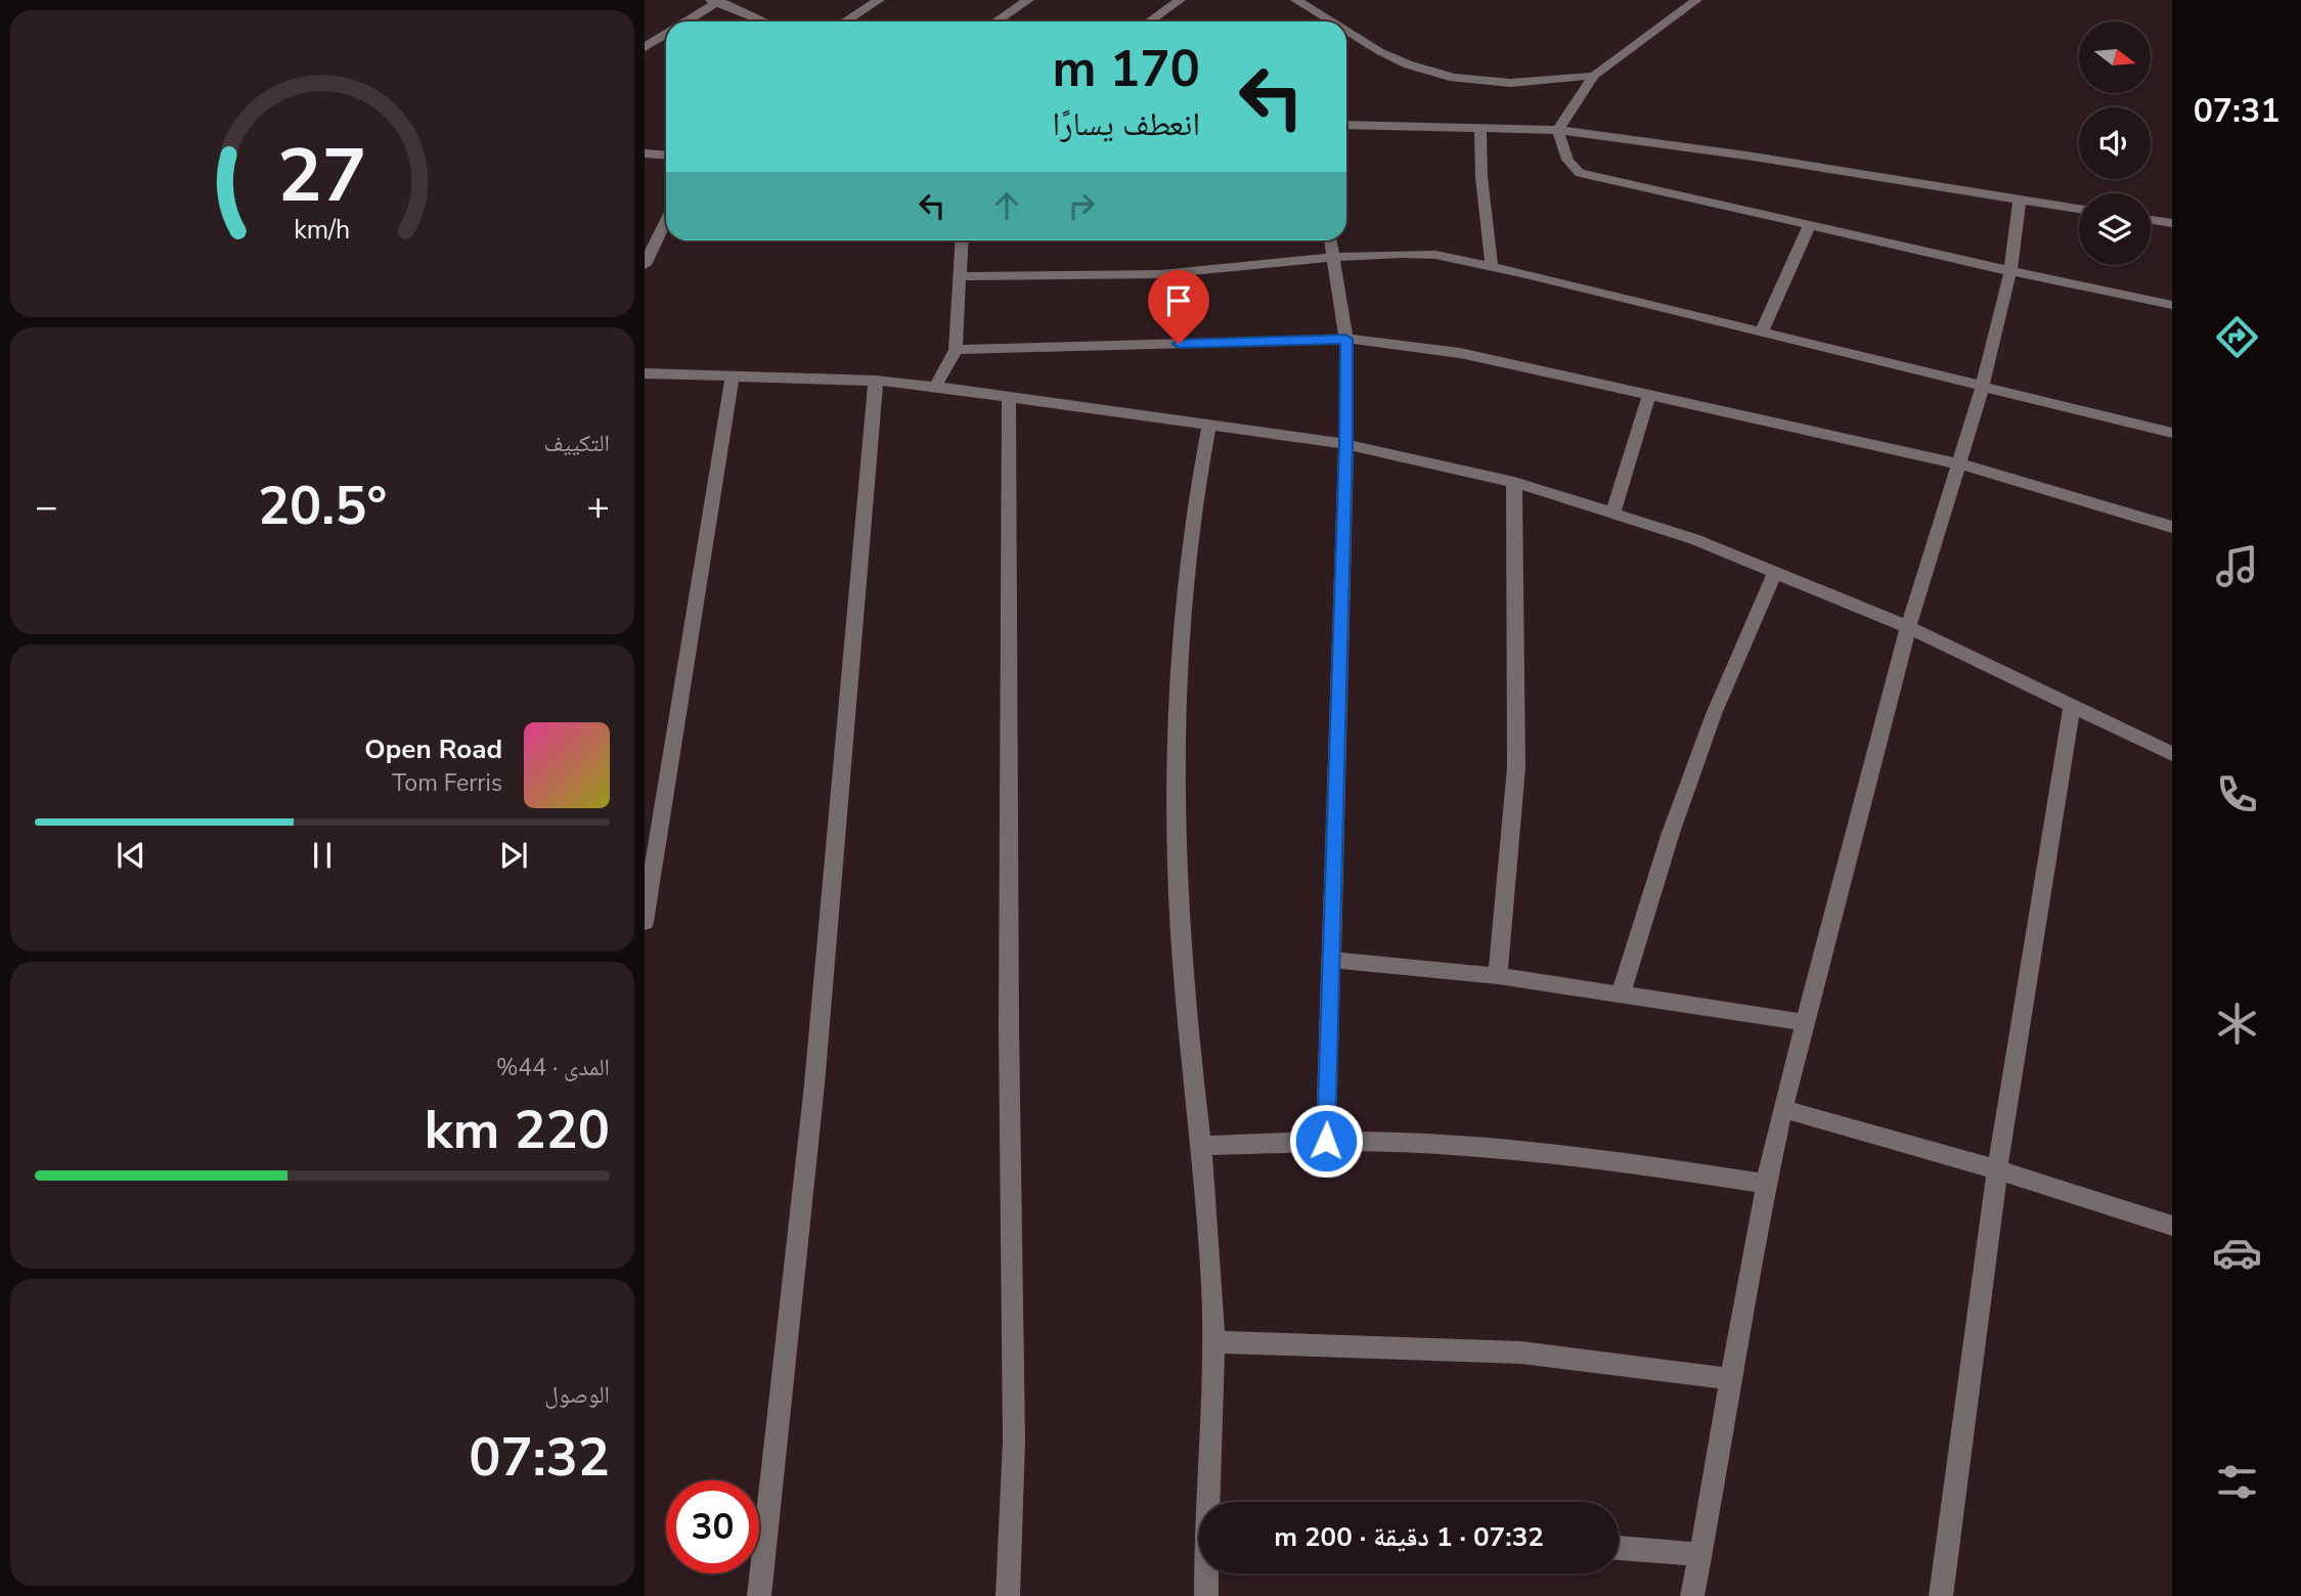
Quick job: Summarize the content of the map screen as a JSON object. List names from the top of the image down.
{
  "north": "right",
  "page": {
    "tabs": "07:31",
    "turn": ["170 m", "انعطف يسارًا"],
    "tile": [
      "التكييف",
      ["المدى · 44%", "220 km"],
      ["الوصول", "07:32"]
    ],
    "heat": ["−", "20.5°", "+"],
    "song": ["Open Road", "Tom Ferris"],
    "limit": "30",
    "trip": "07:32 · 1 دقيقة · 200 m",
    "gauge": ["27", "km/h"]
  }
}
